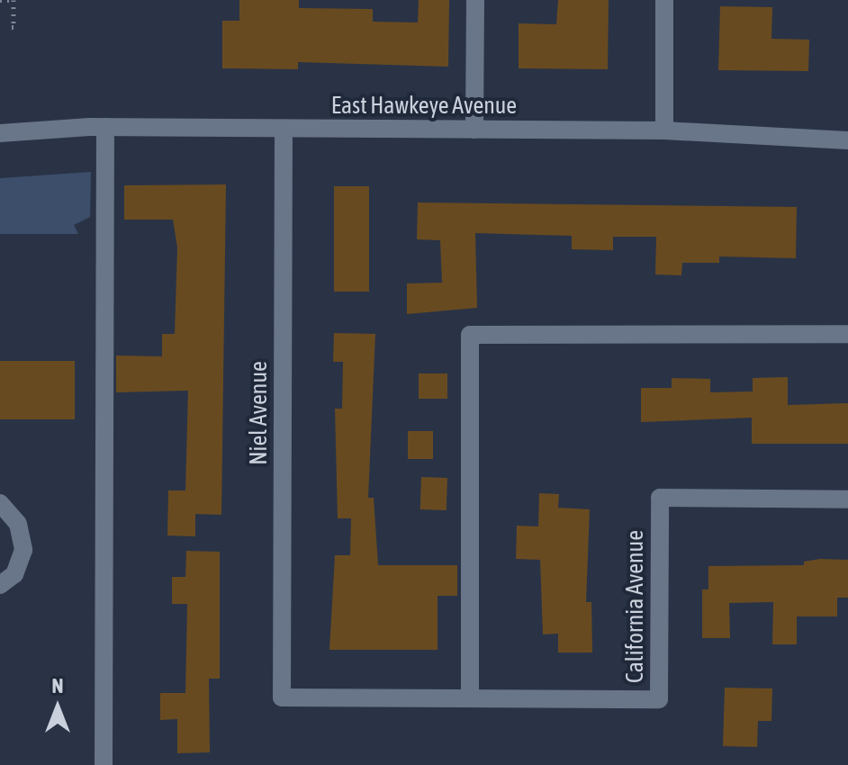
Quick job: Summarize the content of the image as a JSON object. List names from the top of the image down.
{
  "streets": {
    "street": ["East Hawkeye Avenue", "Niel Avenue", "California Avenue"]
  },
  "crossings": [
    ["East Hawkeye Avenue", "Niel Avenue"],
    ["Niel Avenue", "California Avenue"]
  ],
  "north": "top"
}
